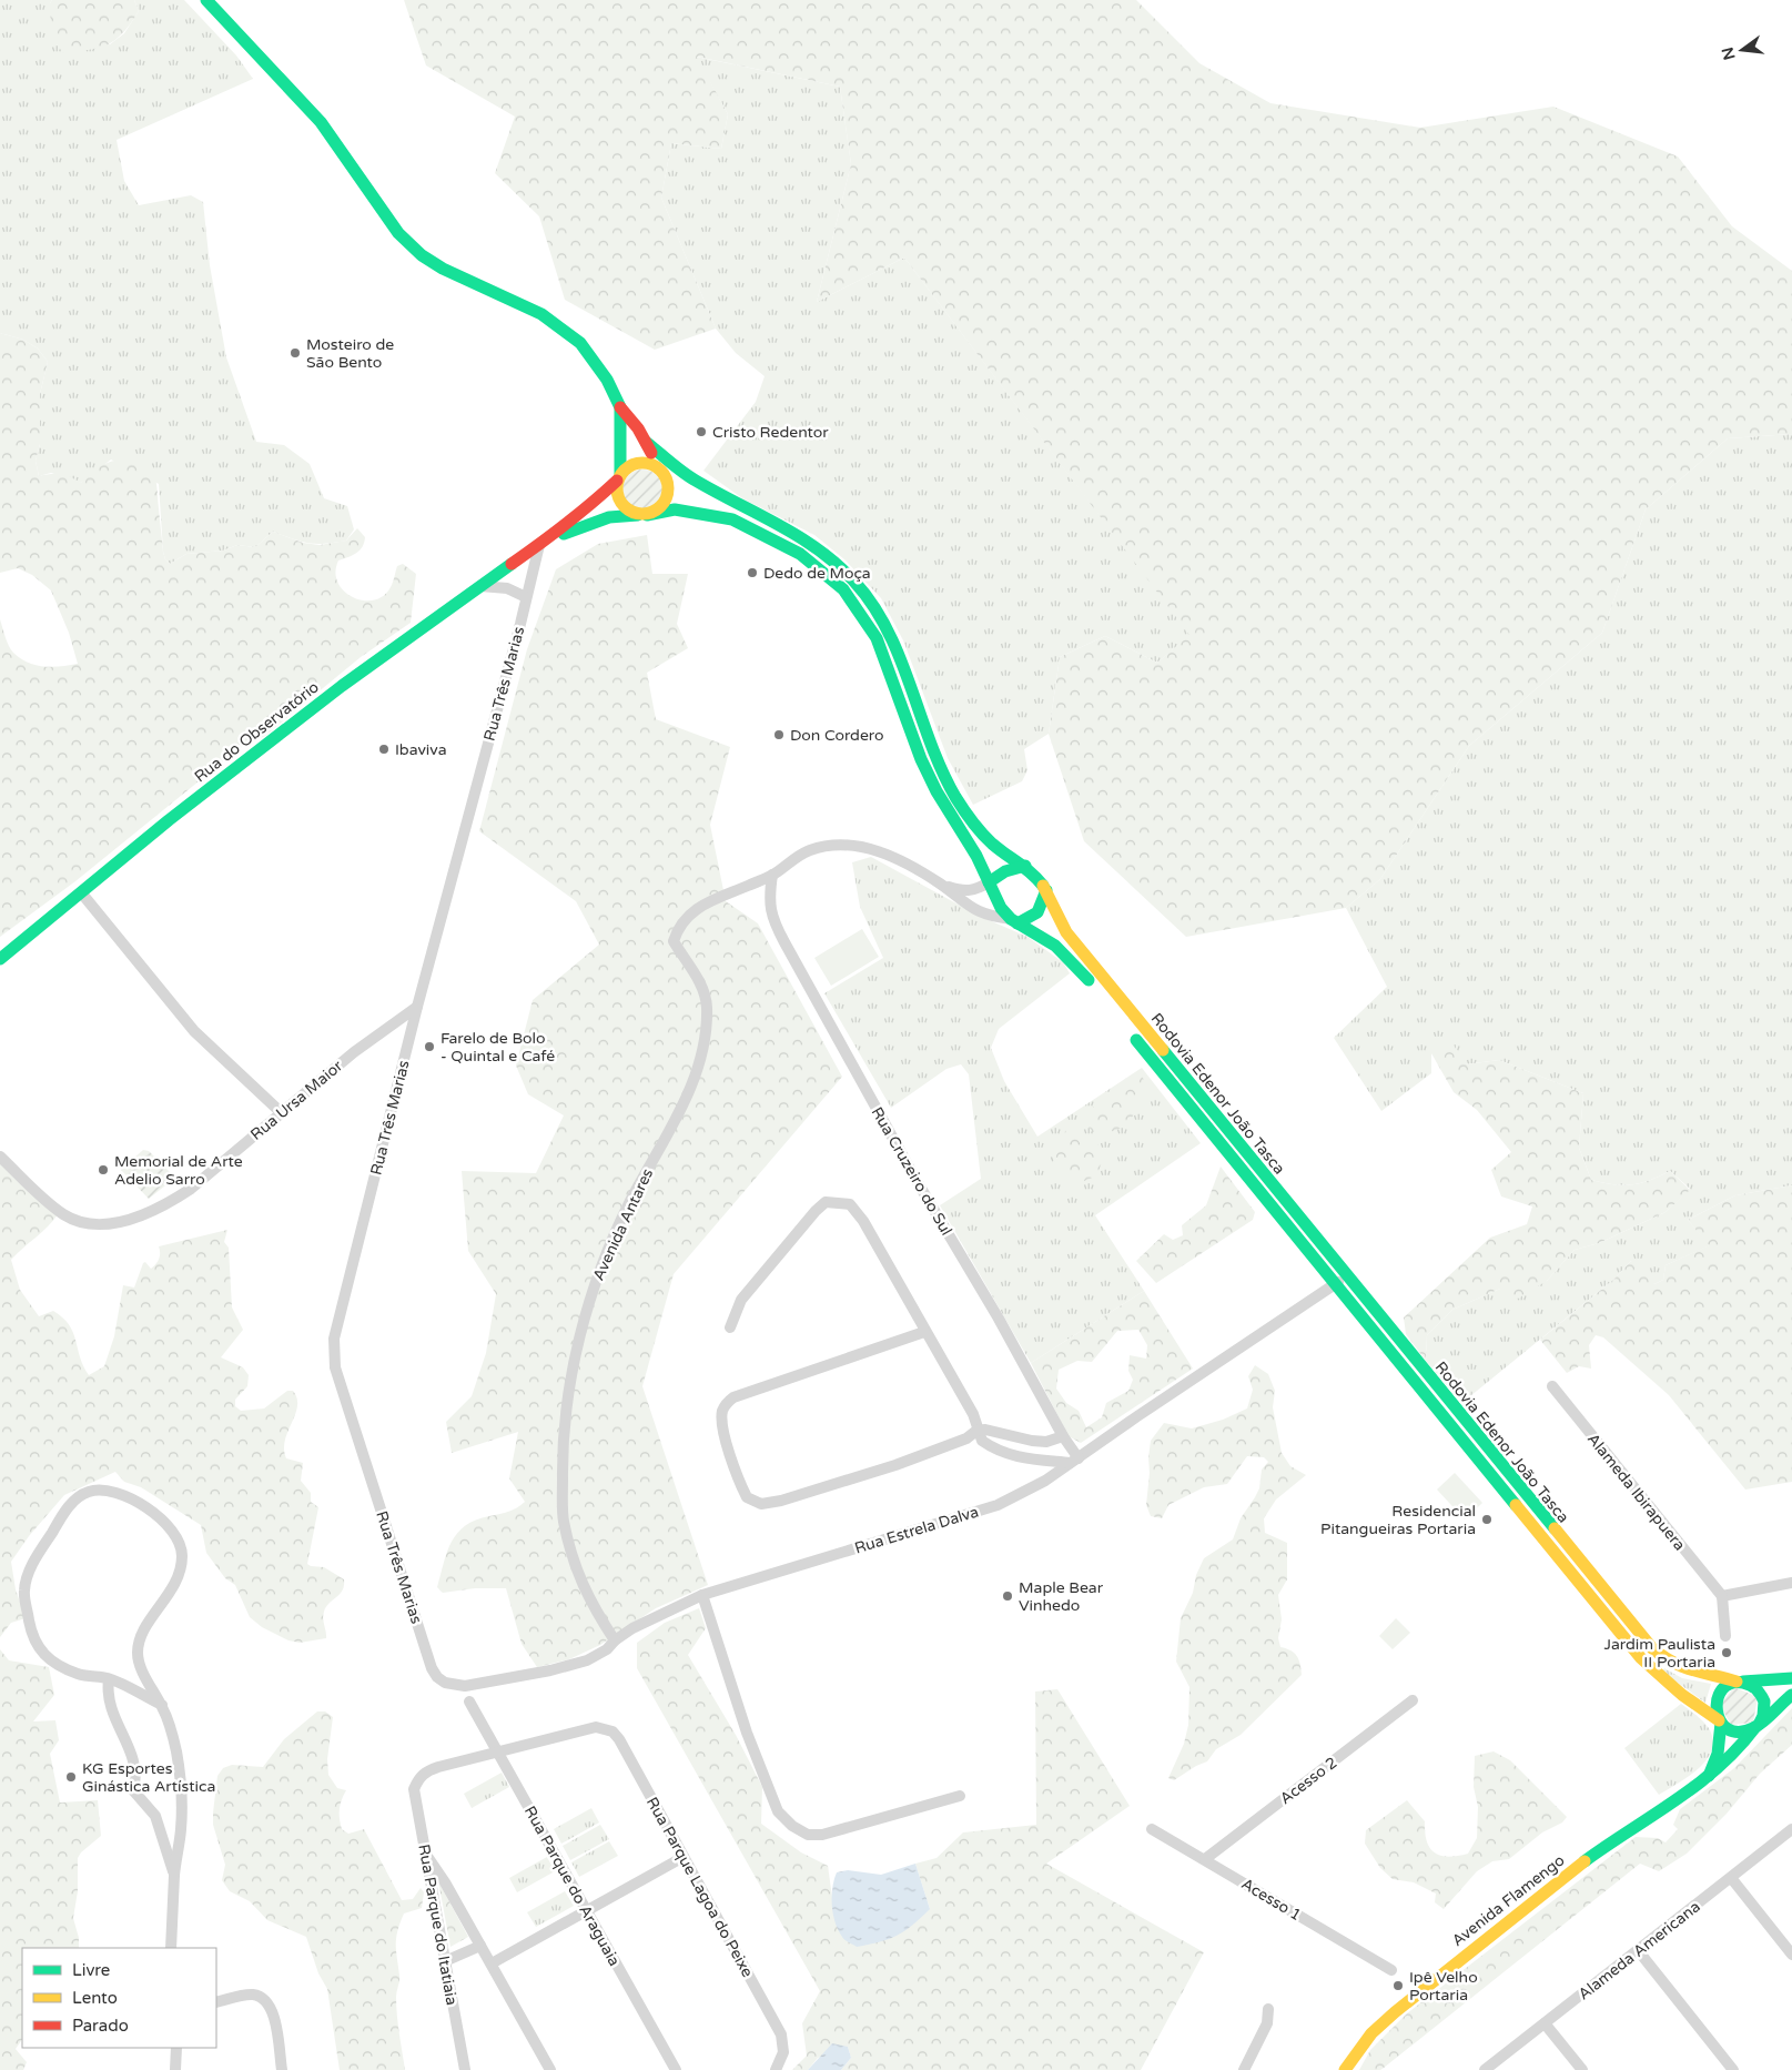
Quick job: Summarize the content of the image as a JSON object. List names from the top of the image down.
{
  "streets": {
    "main road": ["Rua do Observatório", "Rodovia Edenor João Tasca", "Avenida Flamengo"],
    "street": [
      "Rua Três Marias",
      "Rua Ursa Maior",
      "Rua Cruzeiro do Sul",
      "Avenida Antares",
      "Alameda Ibirapuera",
      "Rua Estrela Dalva",
      "Acesso 2",
      "Rua Parque do Araguaia",
      "Rua Parque Lagoa do Peixe",
      "Acesso 1",
      "Rua Parque do Itatiaia",
      "Alameda Americana"
    ]
  },
  "crossings": [
    ["Rua Três Marias", "Rua do Observatório"],
    ["Rua Três Marias", "Rua Ursa Maior"],
    ["Rua Três Marias", "Rua Estrela Dalva"],
    ["Rua do Observatório", "Rodovia Edenor João Tasca"],
    ["Rodovia Edenor João Tasca", "Rua Estrela Dalva"],
    ["Rodovia Edenor João Tasca", "Avenida Flamengo"],
    ["Rua Cruzeiro do Sul", "Avenida Antares"],
    ["Rua Cruzeiro do Sul", "Rua Estrela Dalva"],
    ["Avenida Antares", "Rua Estrela Dalva"],
    ["Acesso 2", "Acesso 1"],
    ["Rua Parque do Araguaia", "Rua Parque Lagoa do Peixe"],
    ["Rua Parque do Araguaia", "Rua Parque do Itatiaia"],
    ["Rua Parque Lagoa do Peixe", "Rua Parque do Itatiaia"]
  ],
  "places": [
    "Mosteiro de São Bento",
    "Cristo Redentor",
    "Dedo de Moça",
    "Don Cordero",
    "Ibaviva",
    "Farelo de Bolo - Quintal e Café",
    "Memorial de Arte Adelio Sarro",
    "Residencial Pitangueiras Portaria",
    "Maple Bear Vinhedo",
    "Jardim Paulista II Portaria",
    "KG Esportes Ginástica Artística",
    "Ipê Velho Portaria"
  ],
  "legend": ["Livre", "Lento", "Parado"],
  "north": "left"
}
